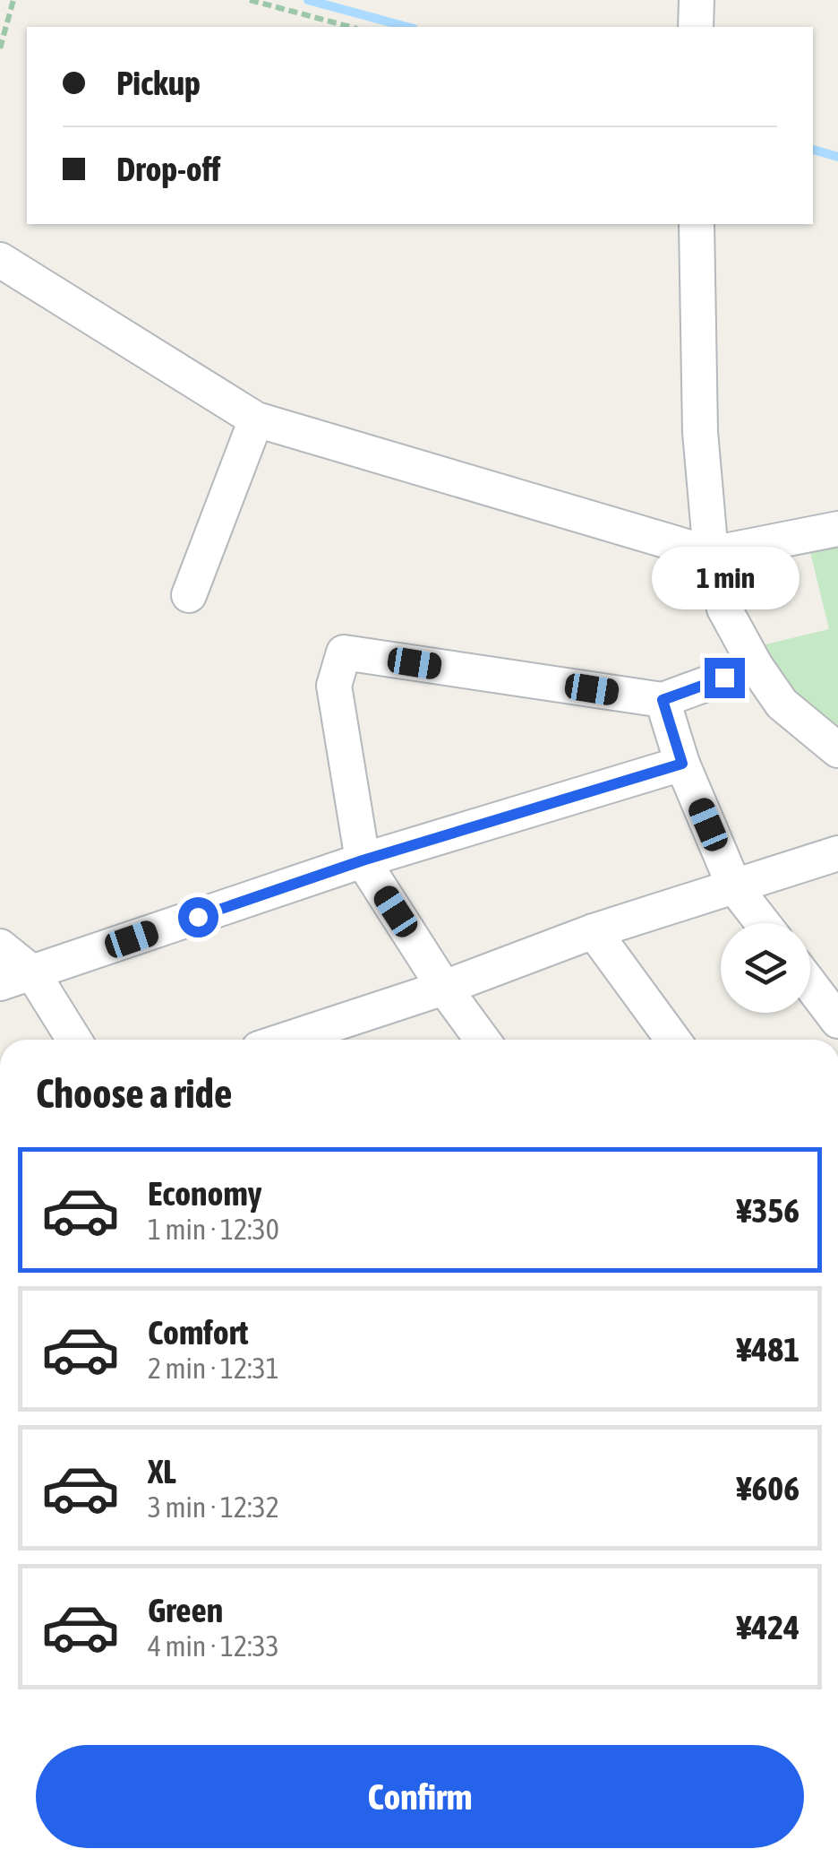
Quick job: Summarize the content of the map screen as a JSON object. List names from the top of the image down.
{
  "page": {
    "banner": ["Pickup", "Drop-off"],
    "bubble": "1 min",
    "heading": "Choose a ride",
    "list": [
      {
        "name": "Economy",
        "note": "1 min · 12:30",
        "value": "¥356"
      },
      {
        "name": "Comfort",
        "note": "2 min · 12:31",
        "value": "¥481"
      },
      {
        "name": "XL",
        "note": "3 min · 12:32",
        "value": "¥606"
      },
      {
        "name": "Green",
        "note": "4 min · 12:33",
        "value": "¥424"
      }
    ],
    "buttons": "Confirm"
  }
}
